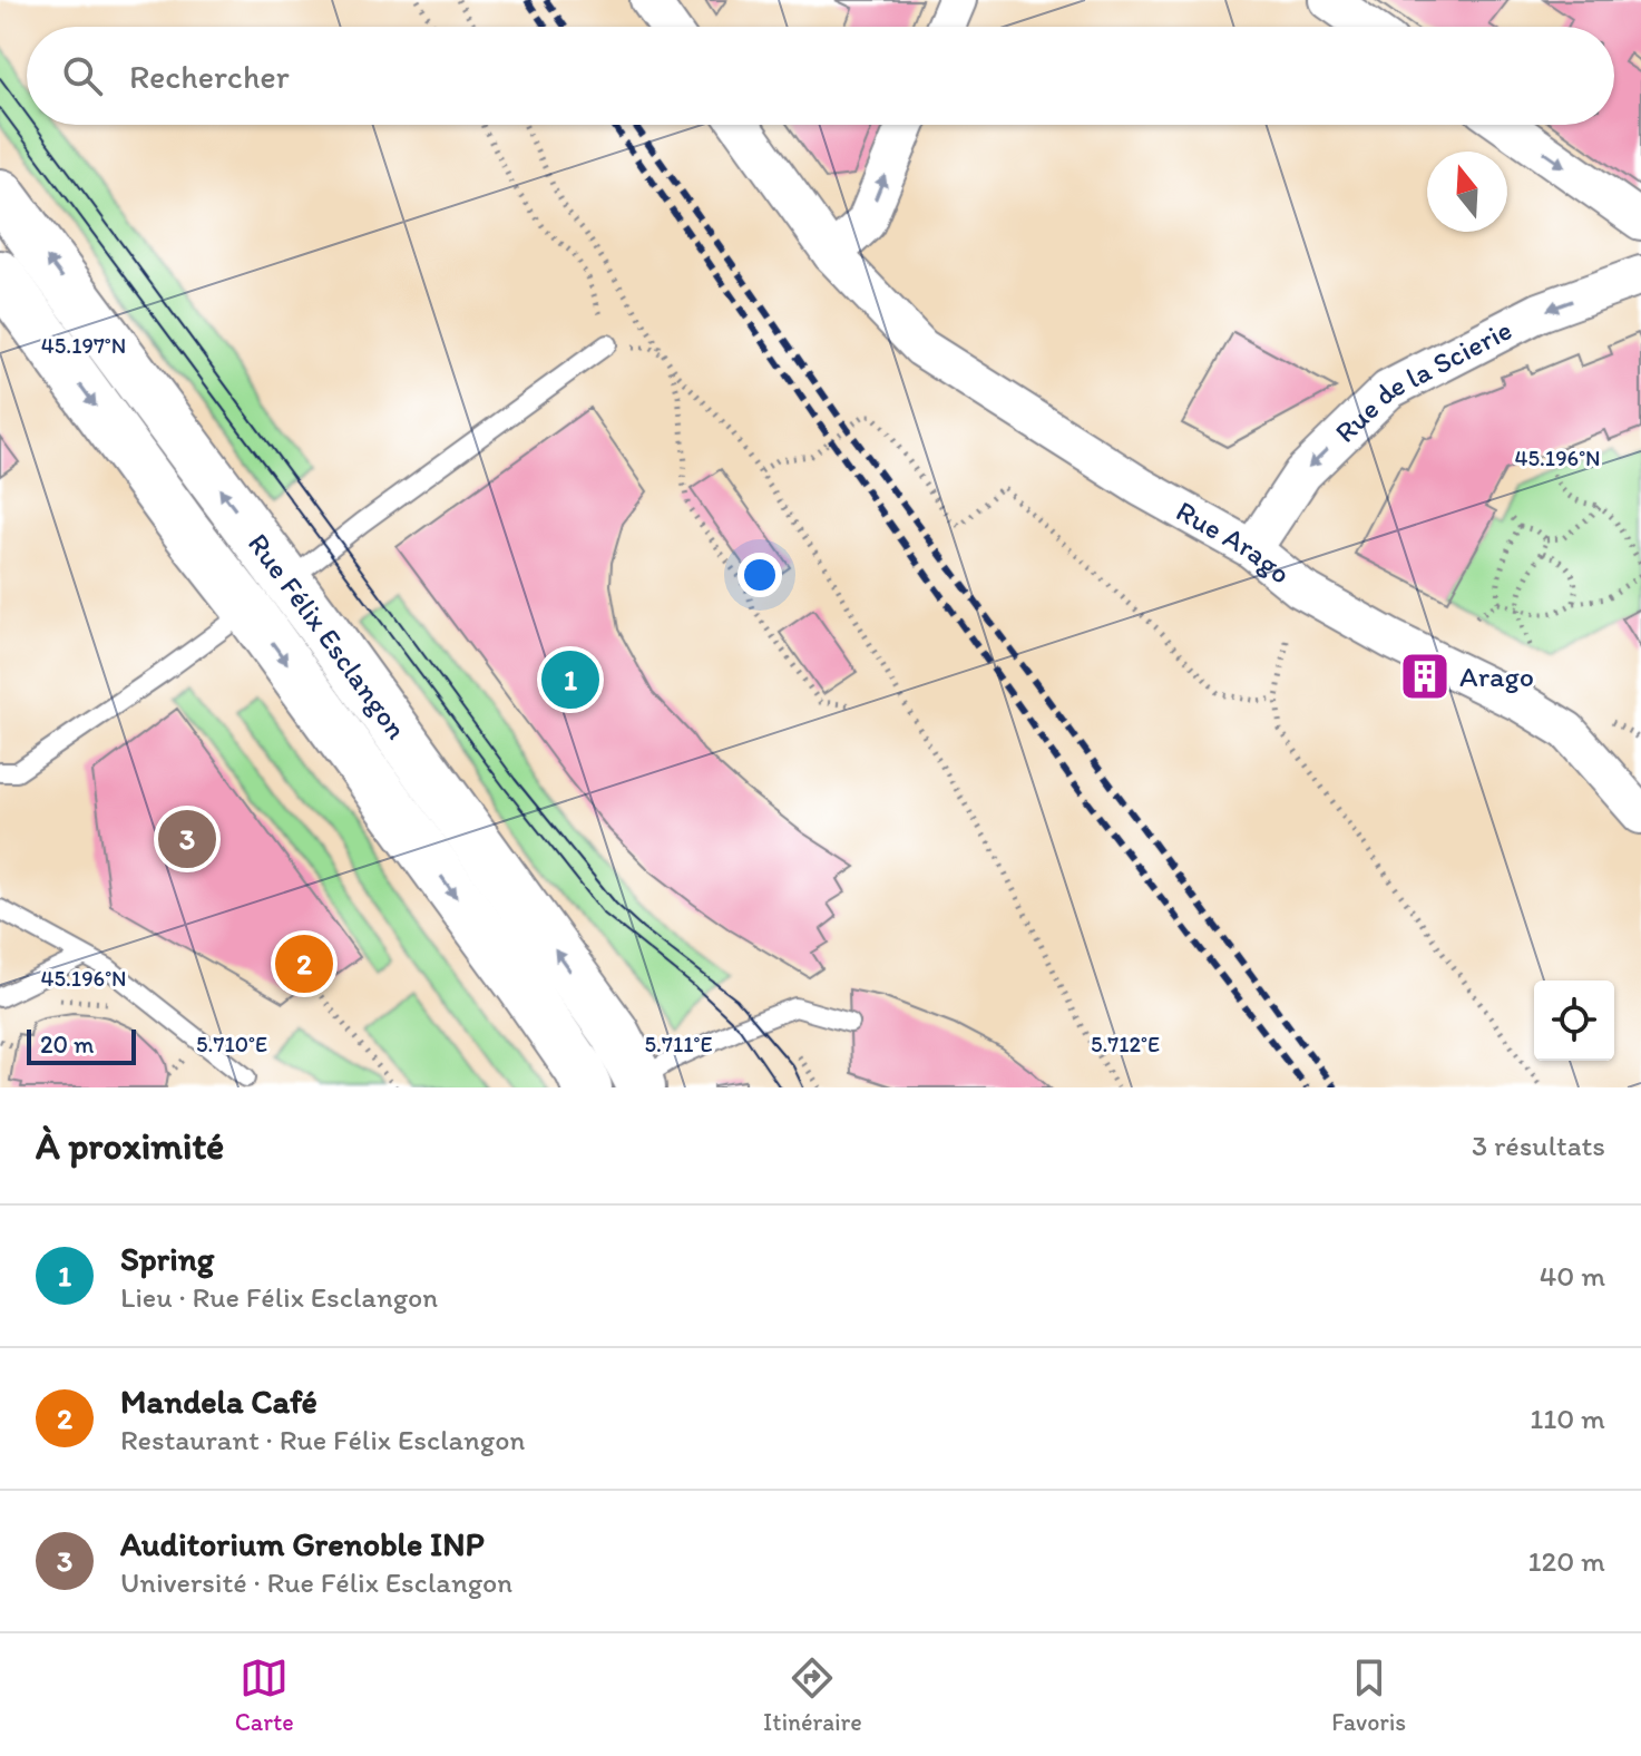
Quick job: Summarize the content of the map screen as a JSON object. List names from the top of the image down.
{
  "streets": {
    "street": ["Rue de la Scierie", "Rue Arago", "Rue Félix Esclangon"]
  },
  "crossings": [
    ["Rue de la Scierie", "Rue Arago"]
  ],
  "one_way": ["Rue de la Scierie"],
  "places": {
    "building": ["Arago"]
  },
  "scale_bar": "20 m",
  "north": "top",
  "page": {
    "search": "Rechercher",
    "pins": ["1", "3", "2"],
    "scale": "20 m",
    "heading": ["À proximité", "3 résultats"],
    "list": [
      {
        "mark": "1",
        "name": "Spring",
        "note": "Lieu · Rue Félix Esclangon",
        "value": "40 m"
      },
      {
        "mark": "2",
        "name": "Mandela Café",
        "note": "Restaurant · Rue Félix Esclangon",
        "value": "110 m"
      },
      {
        "mark": "3",
        "name": "Auditorium Grenoble INP",
        "note": "Université · Rue Félix Esclangon",
        "value": "120 m"
      }
    ],
    "nav": ["Carte", "Itinéraire", "Favoris"]
  },
  "coordinates": [
    "45.197°N",
    "45.196°N",
    "5.710°E",
    "5.711°E",
    "5.712°E"
  ]
}
